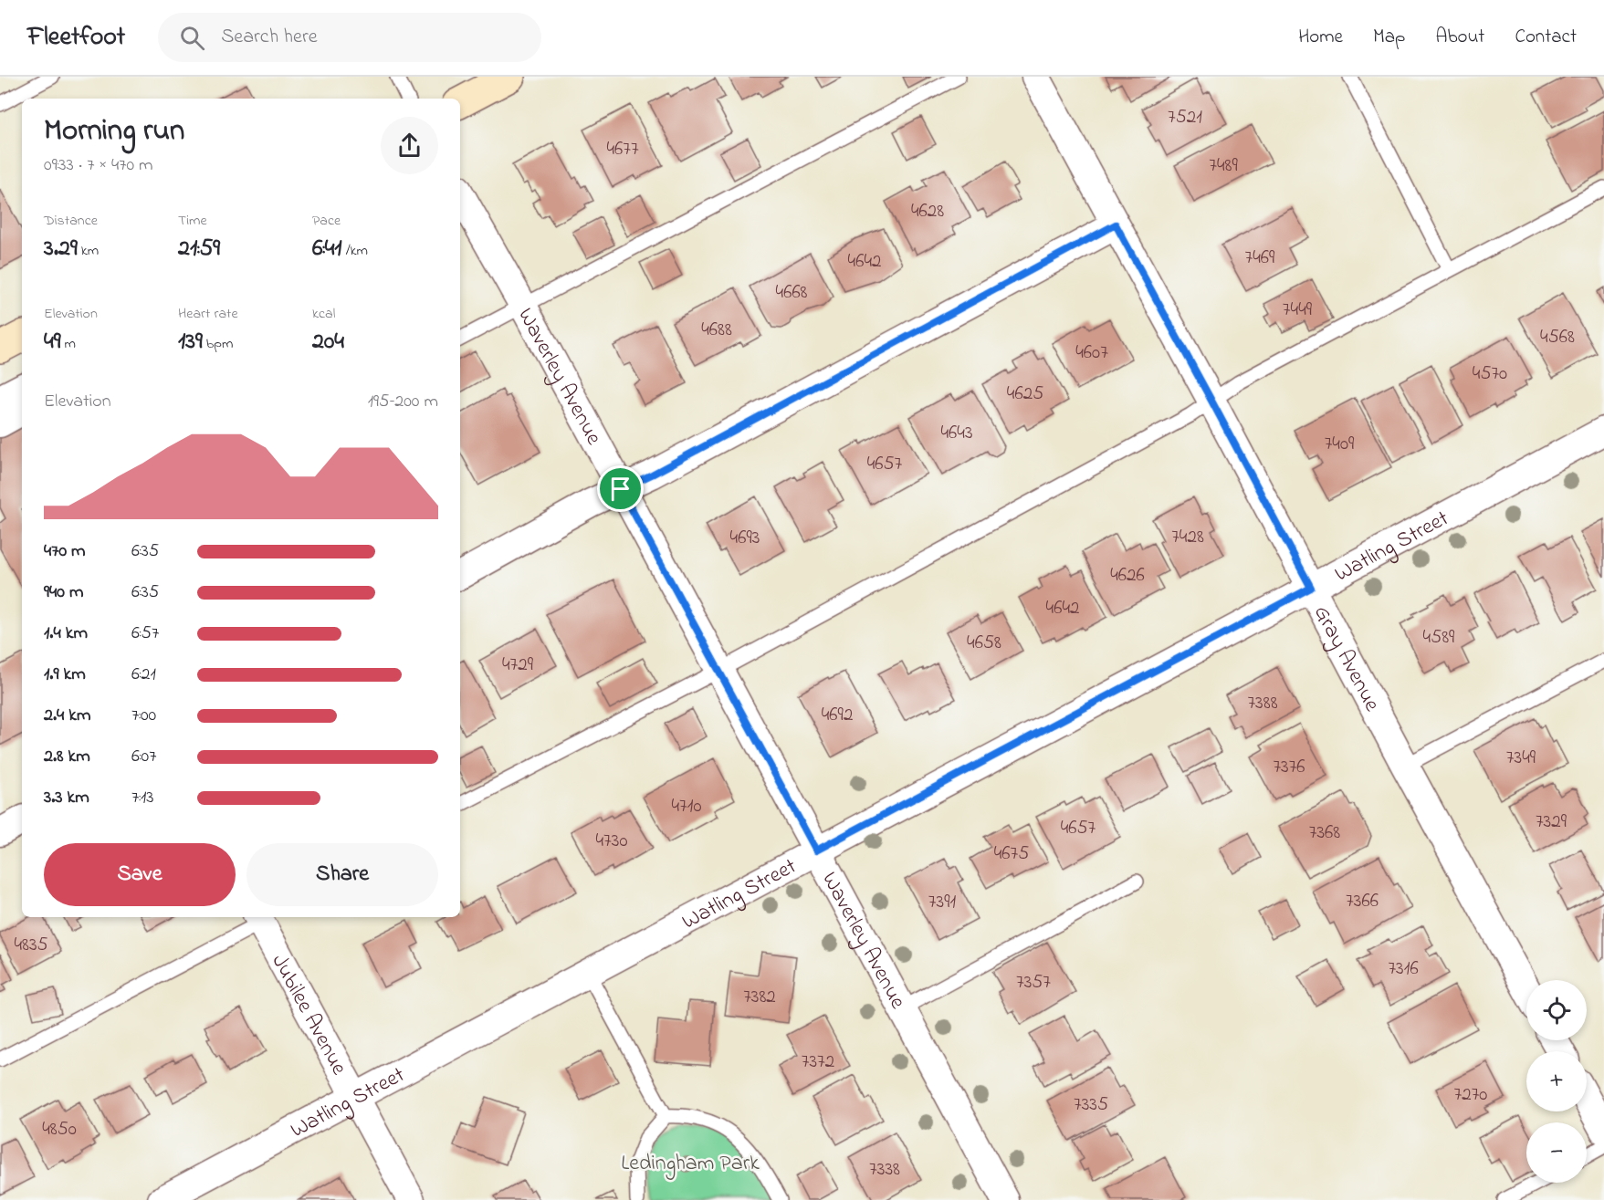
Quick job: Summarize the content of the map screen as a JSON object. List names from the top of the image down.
{
  "streets": {
    "street": [
      "Waverley Avenue",
      "Watling Street",
      "Gray Avenue",
      "Jubilee Avenue"
    ]
  },
  "crossings": [
    ["Waverley Avenue", "Watling Street"],
    ["Watling Street", "Gray Avenue"],
    ["Watling Street", "Jubilee Avenue"]
  ],
  "parks": ["Ledingham Park"],
  "house_numbers": [
    "7521",
    "4677",
    "7489",
    "4628",
    "7469",
    "4642",
    "4668",
    "7449",
    "4688",
    "4568",
    "4607",
    "4570",
    "4625",
    "4643",
    "7409",
    "4657",
    "7428",
    "4693",
    "4626",
    "4642",
    "4589",
    "4658",
    "4729",
    "7388",
    "4692",
    "7349",
    "7376",
    "4710",
    "7329",
    "4657",
    "7368",
    "4730",
    "4675",
    "7366",
    "7391",
    "4835",
    "7316",
    "7357",
    "7382",
    "7372",
    "7270",
    "7335",
    "4850",
    "7338"
  ],
  "page": {
    "header": "Fleetfoot",
    "search": "Search here",
    "nav": [
      "Home",
      "Map",
      "About",
      "Contact"
    ],
    "heading": ["Morning run", "09:33 · 7 × 470 m"],
    "stats": [
      ["Distance", "3.29 km"],
      ["Time", "21:59"],
      ["Pace", "6:41 /km"],
      ["Elevation", "49 m"],
      ["Heart rate", "139 bpm"],
      ["kcal", "204"]
    ],
    "chart": ["Elevation", "195–200 m"],
    "list": [
      {
        "name": "470 m",
        "note": "6:35"
      },
      {
        "name": "940 m",
        "note": "6:35"
      },
      {
        "name": "1.4 km",
        "note": "6:57"
      },
      {
        "name": "1.9 km",
        "note": "6:21"
      },
      {
        "name": "2.4 km",
        "note": "7:00"
      },
      {
        "name": "2.8 km",
        "note": "6:07"
      },
      {
        "name": "3.3 km",
        "note": "7:13"
      }
    ],
    "buttons": ["Save", "Share"],
    "map_buttons": ["+", "−"]
  }
}
